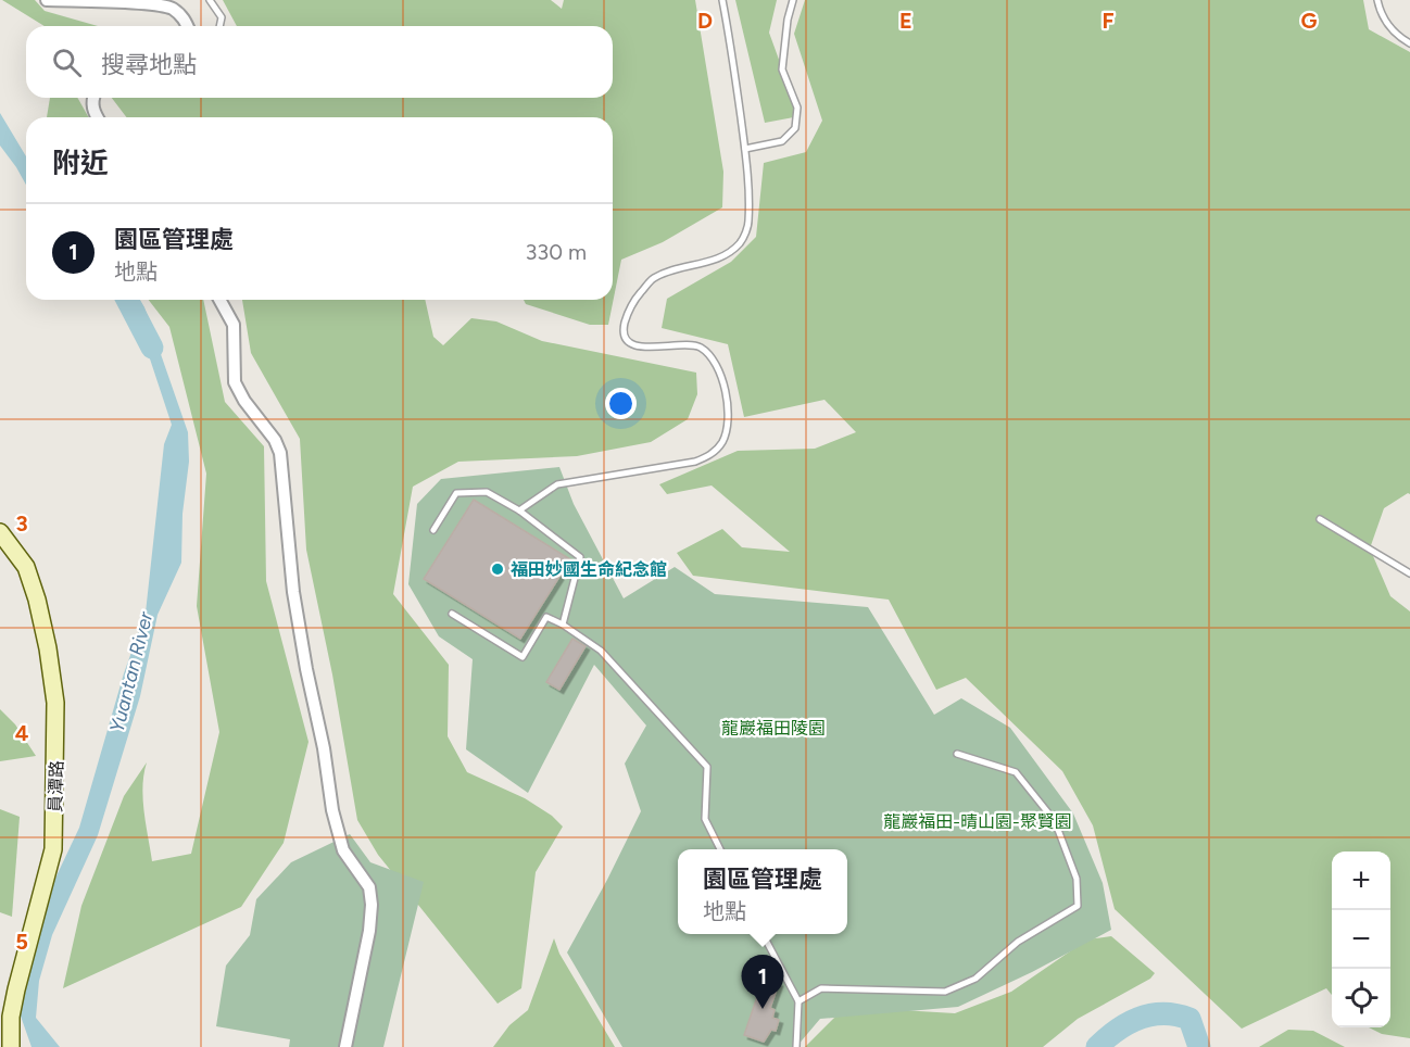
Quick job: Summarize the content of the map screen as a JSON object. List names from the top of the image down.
{
  "streets": {
    "street": ["員潭路"]
  },
  "water": ["Yuantan River"],
  "parks": ["龍巖福田陵園", "龍巖福田-晴山園-聚賢園"],
  "places": ["福田妙國生命紀念館"],
  "page": {
    "search": "搜尋地點",
    "heading": "附近",
    "list": [
      {
        "mark": "1",
        "name": "園區管理處",
        "note": "地點",
        "value": "330 m"
      }
    ],
    "popup": ["園區管理處", "地點"],
    "map_buttons": ["+", "−"],
    "pins": "1"
  },
  "grid": {
    "columns": [
      "D",
      "E",
      "F",
      "G"
    ],
    "rows": ["3", "4", "5"]
  }
}
